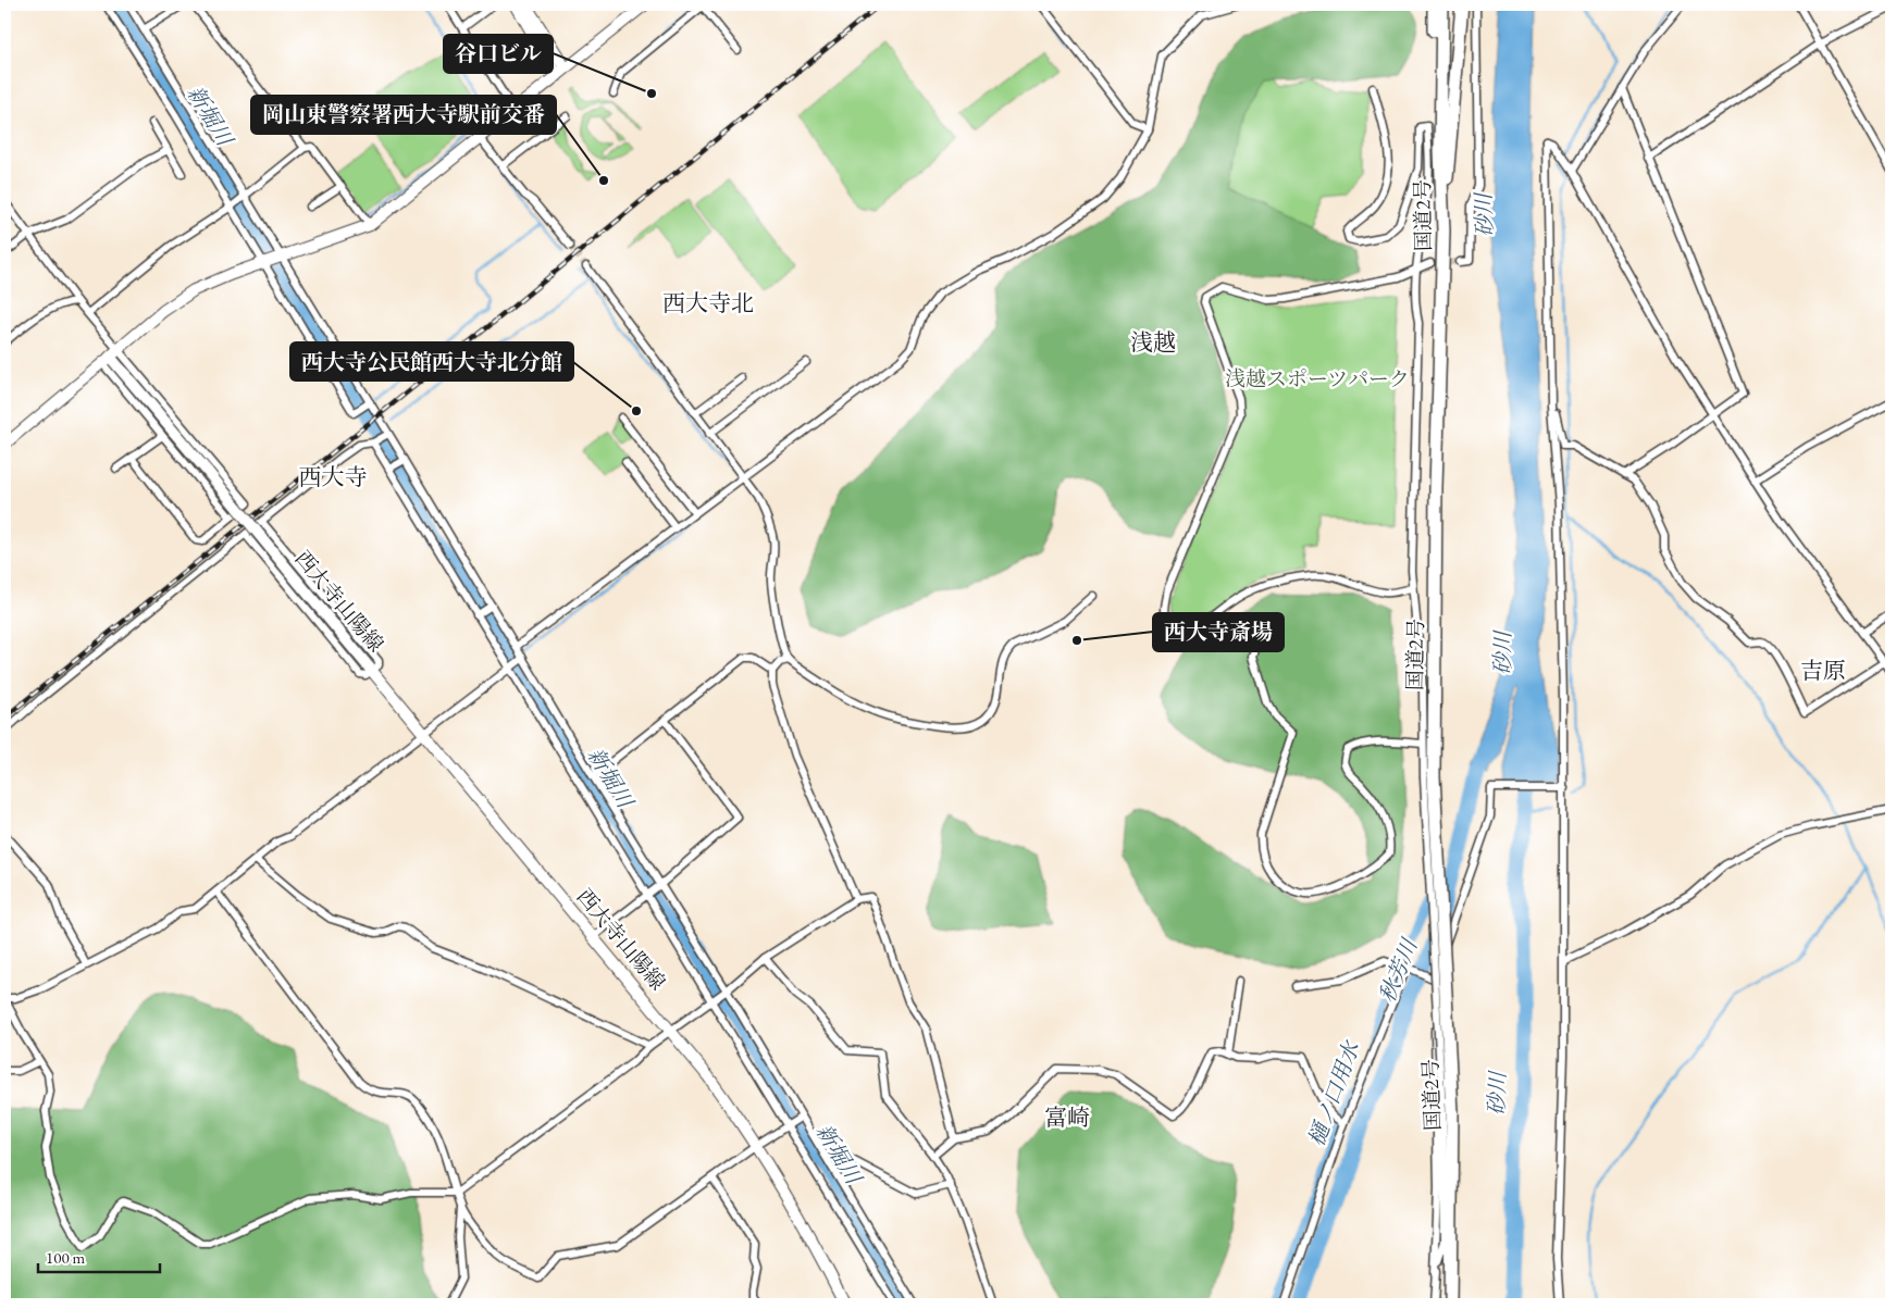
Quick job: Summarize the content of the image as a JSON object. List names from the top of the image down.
{
  "streets": {
    "highway": ["国道2号"],
    "main road": ["西大寺山陽線"]
  },
  "districts": [
    "西大寺北",
    "浅越",
    "西大寺",
    "吉原",
    "富崎"
  ],
  "water": [
    "新堀川",
    "砂川",
    "秋芳川",
    "樋ノ口用水"
  ],
  "parks": ["浅越スポーツパーク"],
  "places": [
    "谷口ビル",
    "岡山東警察署西大寺駅前交番",
    "西大寺公民館西大寺北分館",
    "西大寺斎場"
  ],
  "scale_bar": "100 m"
}
